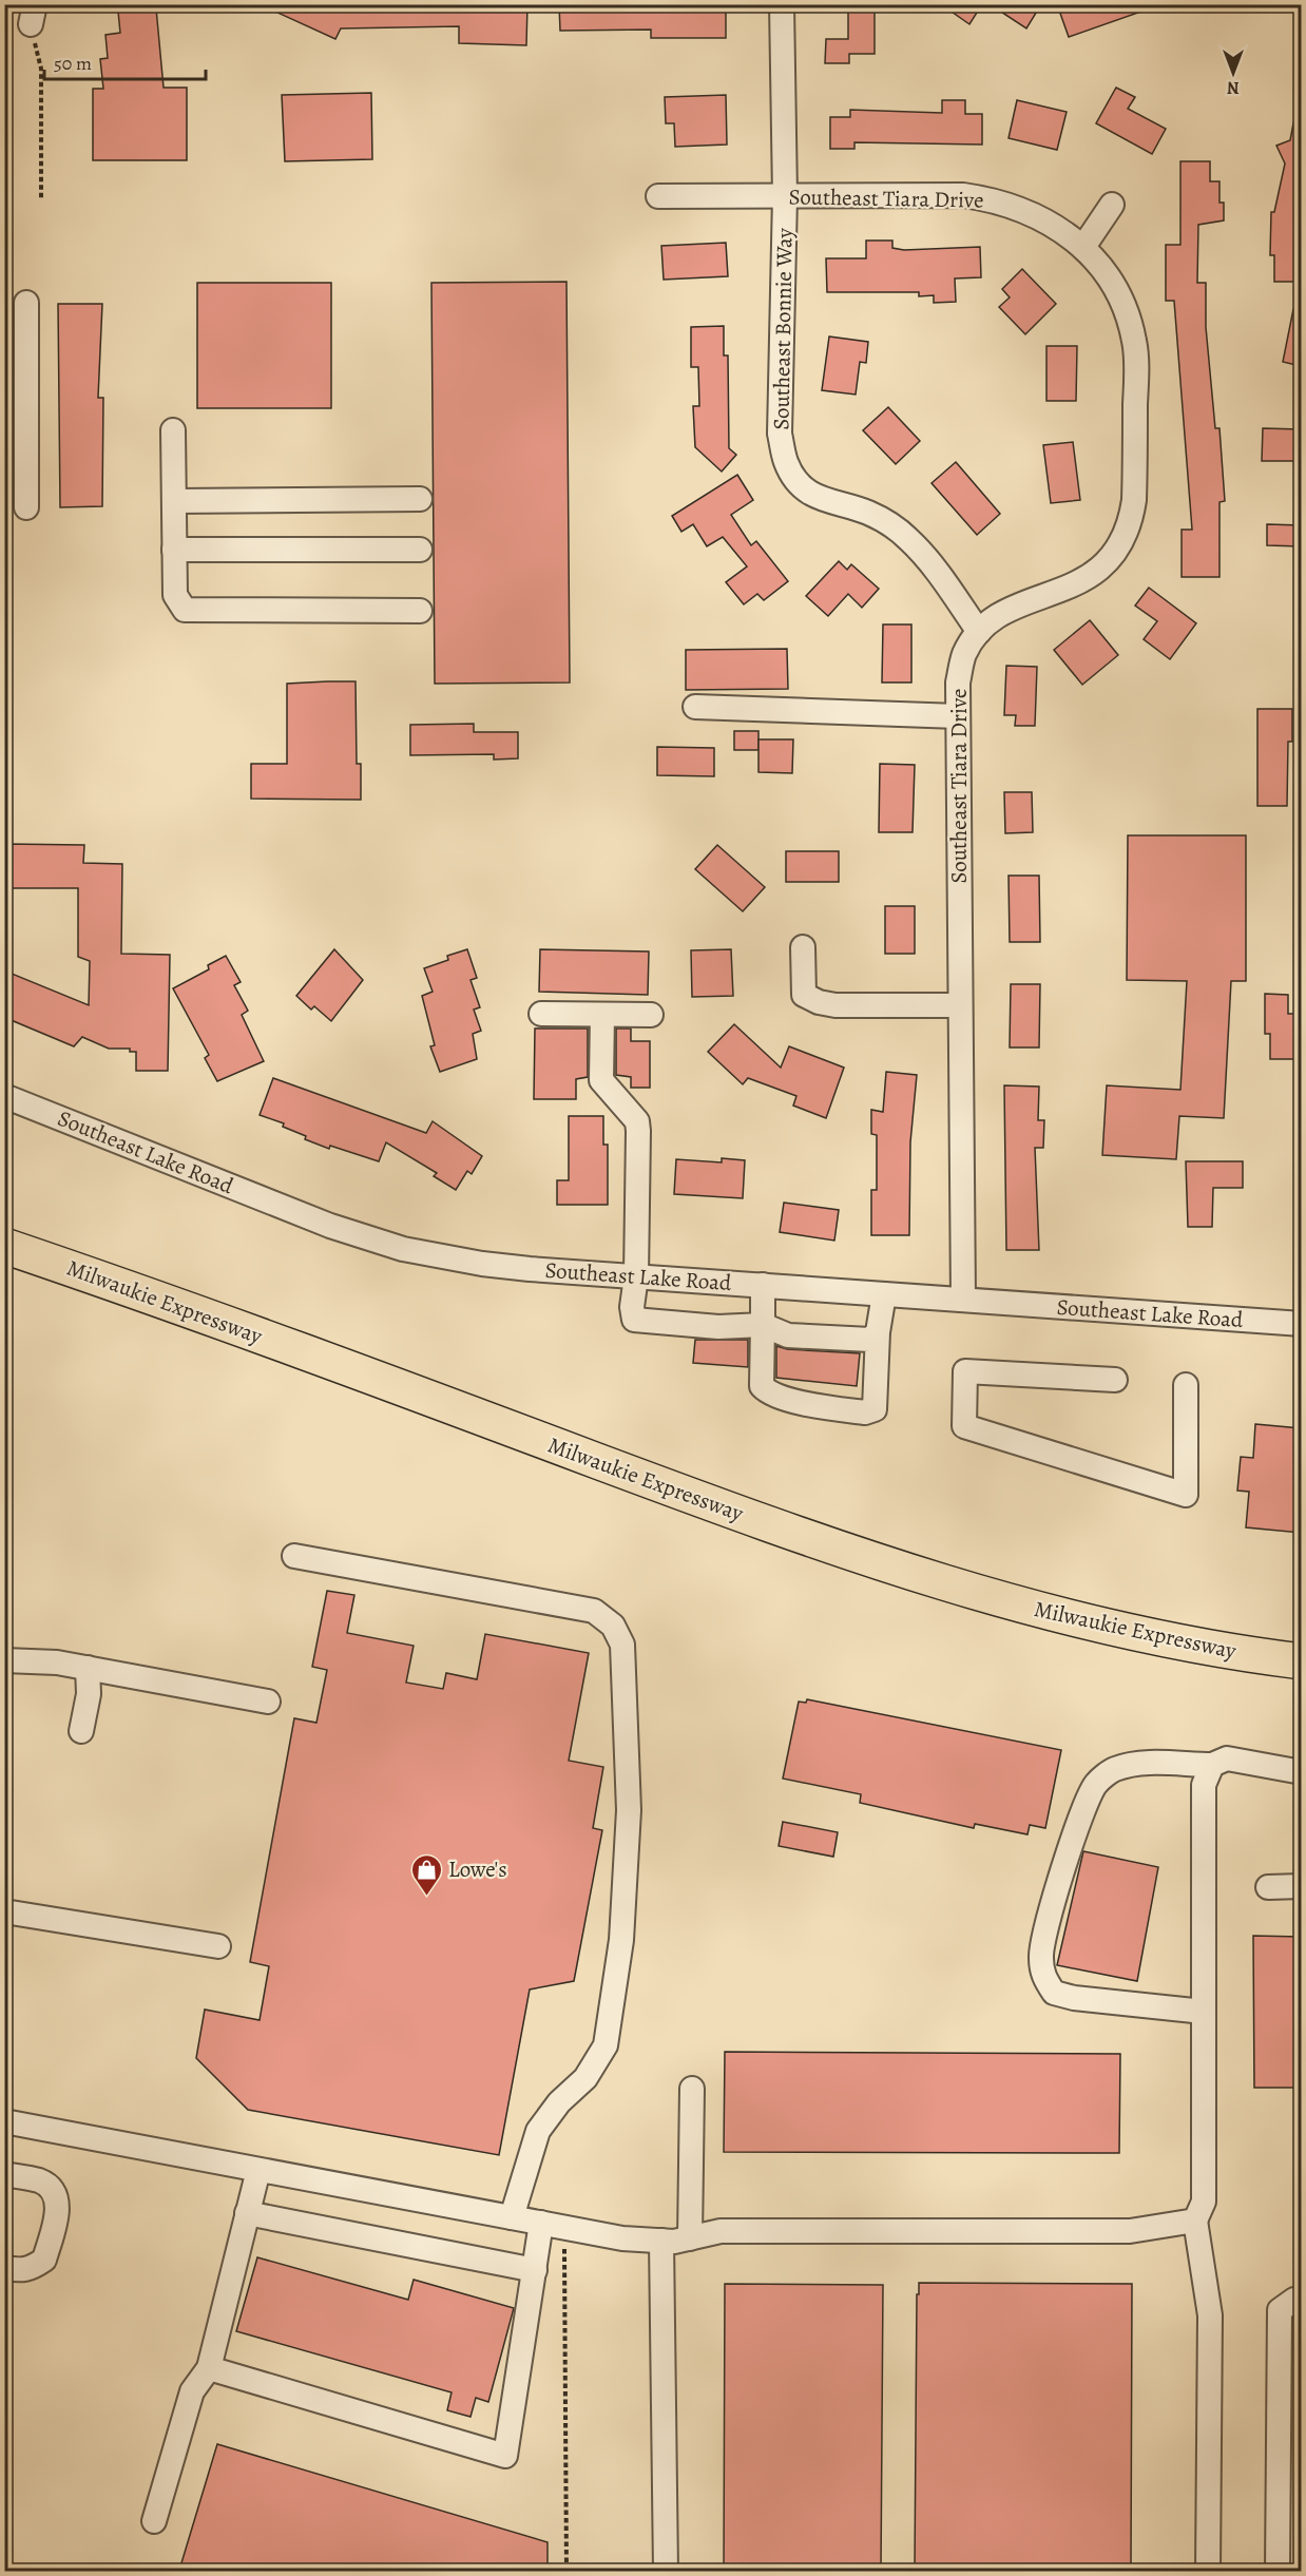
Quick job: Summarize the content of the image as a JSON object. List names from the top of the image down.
{
  "streets": {
    "highway": ["Milwaukie Expressway"],
    "street": ["Southeast Tiara Drive", "Southeast Bonnie Way", "Southeast Lake Road"]
  },
  "crossings": [
    ["Southeast Tiara Drive", "Southeast Bonnie Way"],
    ["Southeast Tiara Drive", "Southeast Lake Road"]
  ],
  "places": {
    "shop": ["Lowe's"]
  },
  "scale_bar": "50 m",
  "north": "bottom"
}
